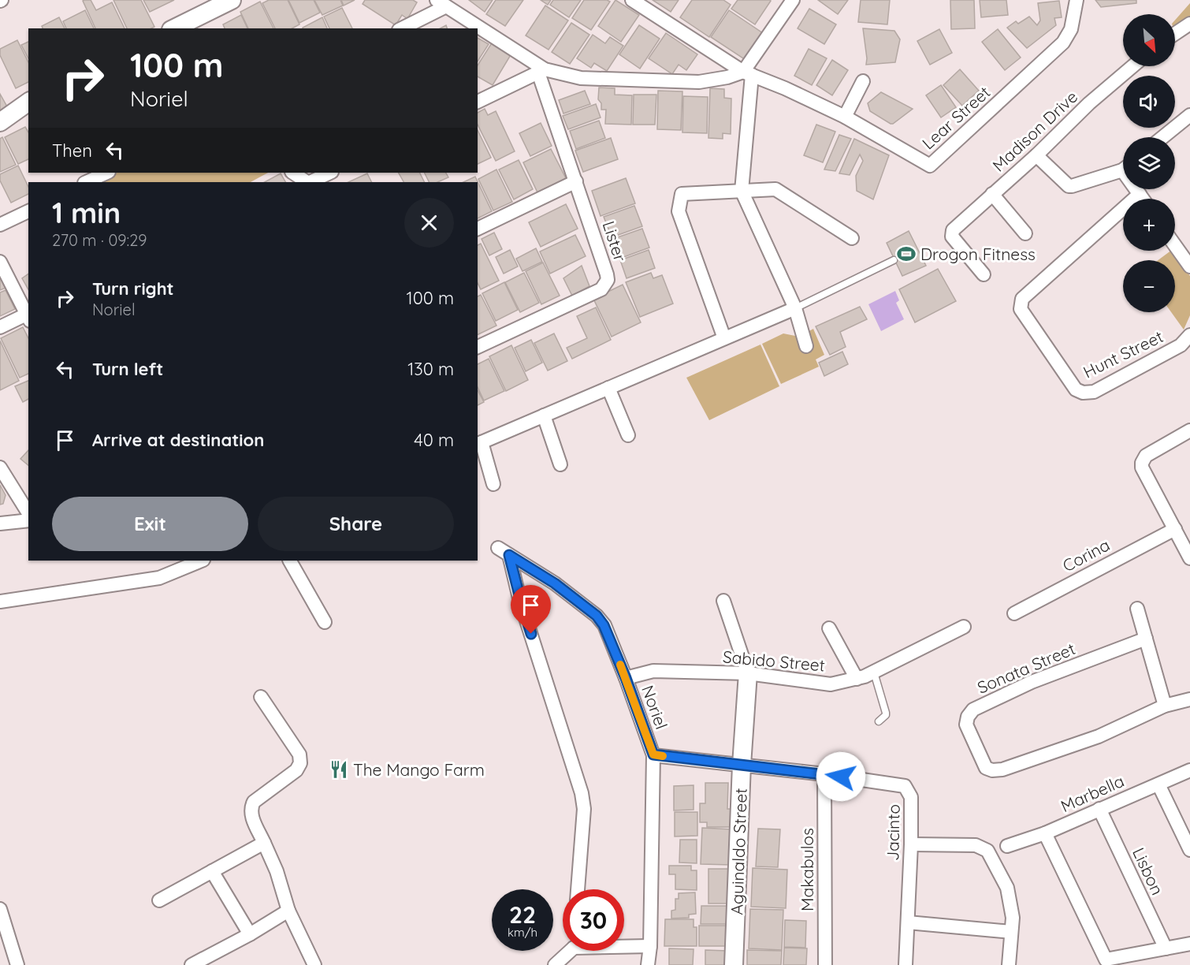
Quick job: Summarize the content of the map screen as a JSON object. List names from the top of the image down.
{
  "streets": {
    "street": [
      "Lear Street",
      "Madison Drive",
      "Lister",
      "Hunt Street",
      "Corina",
      "Sabido Street",
      "Sonata Street",
      "Noriel",
      "Marbella",
      "Jacinto",
      "Aguinaldo Street",
      "Makabulos",
      "Lisbon"
    ]
  },
  "crossings": [
    ["Sabido Street", "Noriel"],
    ["Sabido Street", "Aguinaldo Street"],
    ["Noriel", "Jacinto"],
    ["Marbella", "Lisbon"],
    ["Jacinto", "Aguinaldo Street"],
    ["Jacinto", "Makabulos"]
  ],
  "places": {
    "sports": ["Drogon Fitness"],
    "restaurant": ["The Mango Farm"]
  },
  "north": "bottom right",
  "page": {
    "map_buttons": ["+", "−"],
    "turn": ["100 m", "Noriel"],
    "then": "Then",
    "heading": ["1 min", "270 m · 09:29"],
    "list": [
      {
        "name": "Turn right",
        "note": "Noriel",
        "value": "100 m"
      },
      {
        "name": "Turn left",
        "value": "130 m"
      },
      {
        "name": "Arrive at destination",
        "value": "40 m"
      }
    ],
    "buttons": ["Exit", "Share"],
    "speed": "22 km/h",
    "limit": "30"
  }
}
